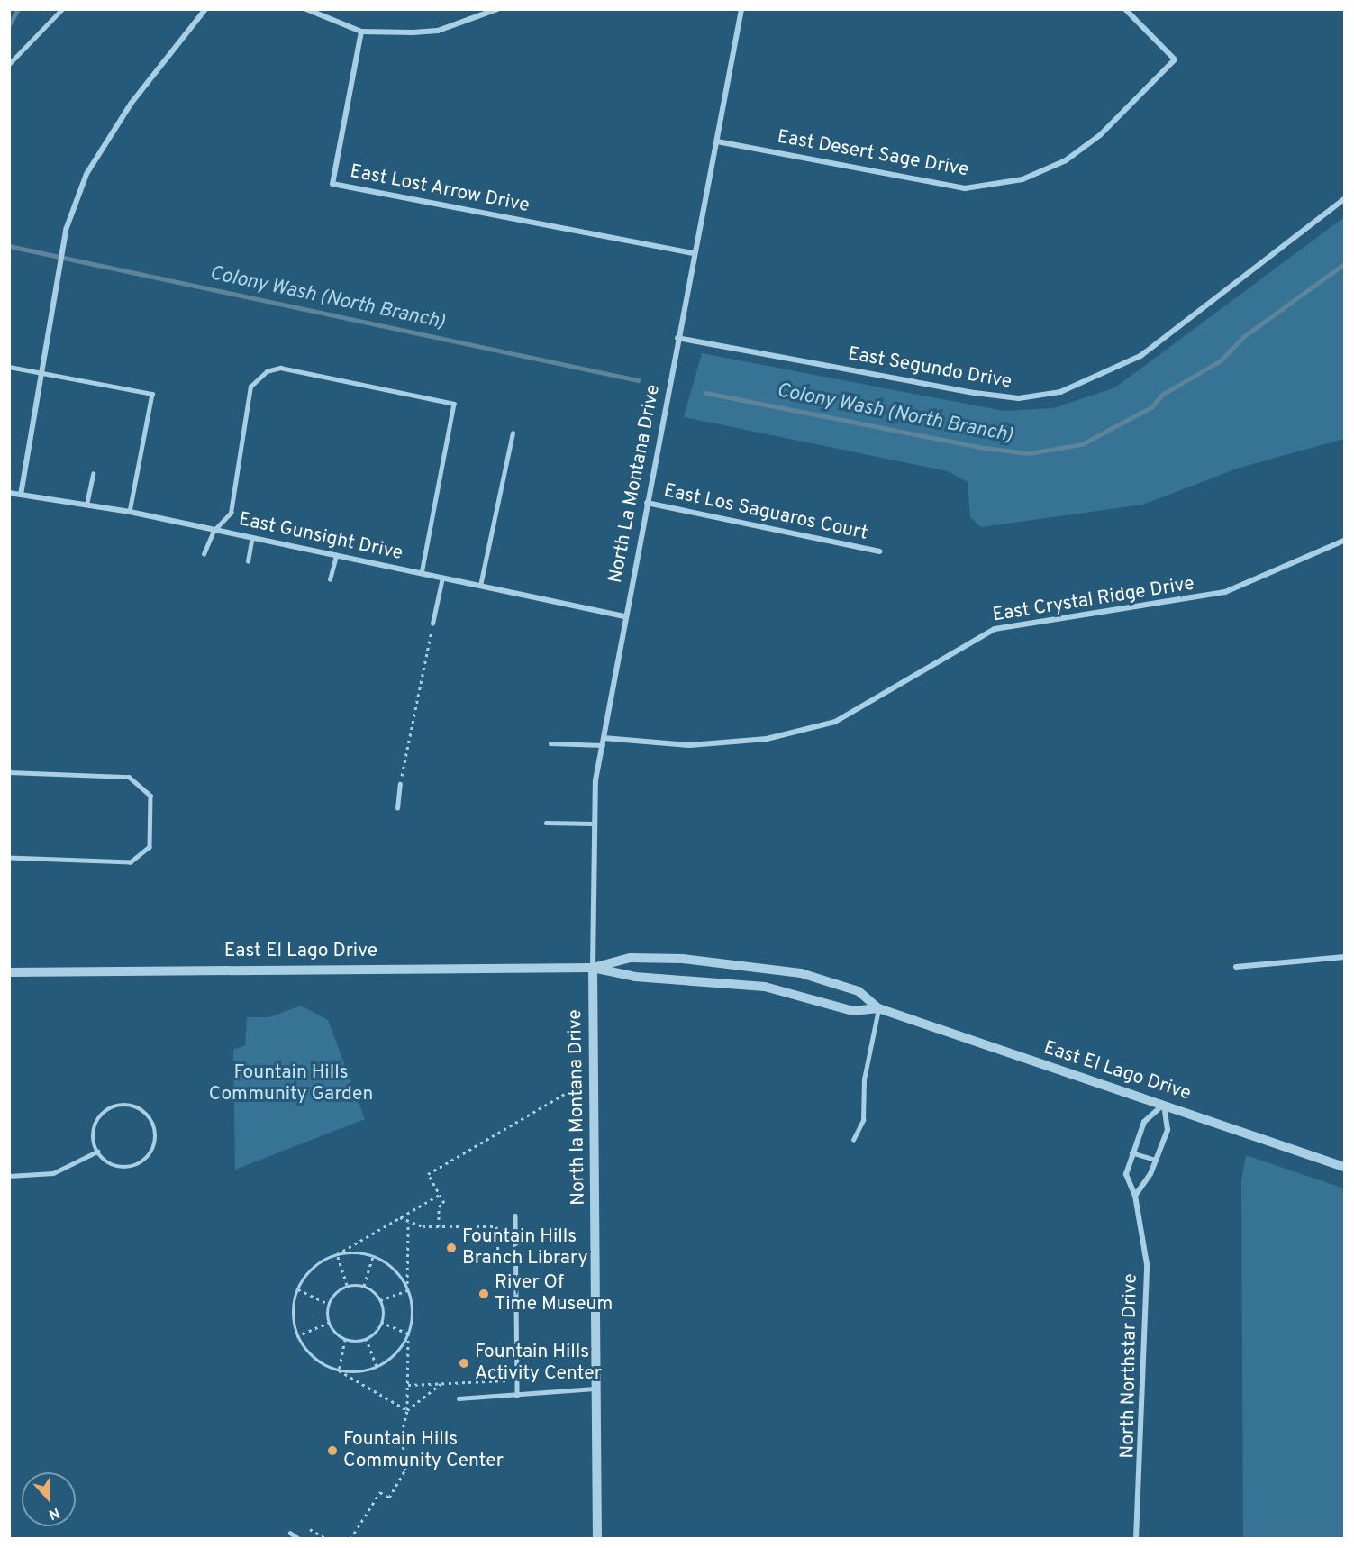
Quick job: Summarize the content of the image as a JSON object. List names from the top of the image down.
{
  "streets": {
    "street": [
      "East Desert Sage Drive",
      "East Lost Arrow Drive",
      "East Segundo Drive",
      "North La Montana Drive",
      "East Los Saguaros Court",
      "East Gunsight Drive",
      "East Crystal Ridge Drive",
      "East El Lago Drive",
      "North la Montana Drive",
      "North Northstar Drive"
    ]
  },
  "crossings": [
    ["East Desert Sage Drive", "North La Montana Drive"],
    ["East Lost Arrow Drive", "North La Montana Drive"],
    ["East Segundo Drive", "North La Montana Drive"],
    ["North La Montana Drive", "East Los Saguaros Court"],
    ["North La Montana Drive", "East Gunsight Drive"],
    ["North La Montana Drive", "East Crystal Ridge Drive"],
    ["North La Montana Drive", "East El Lago Drive"],
    ["North La Montana Drive", "North la Montana Drive"],
    ["East El Lago Drive", "North la Montana Drive"],
    ["East El Lago Drive", "North Northstar Drive"]
  ],
  "water": ["Colony Wash (North Branch)"],
  "parks": ["Fountain Hills Community Garden"],
  "places": [
    "Fountain Hills Branch Library",
    "River Of Time Museum",
    "Fountain Hills Activity Center",
    "Fountain Hills Community Center"
  ],
  "north": "bottom"
}
